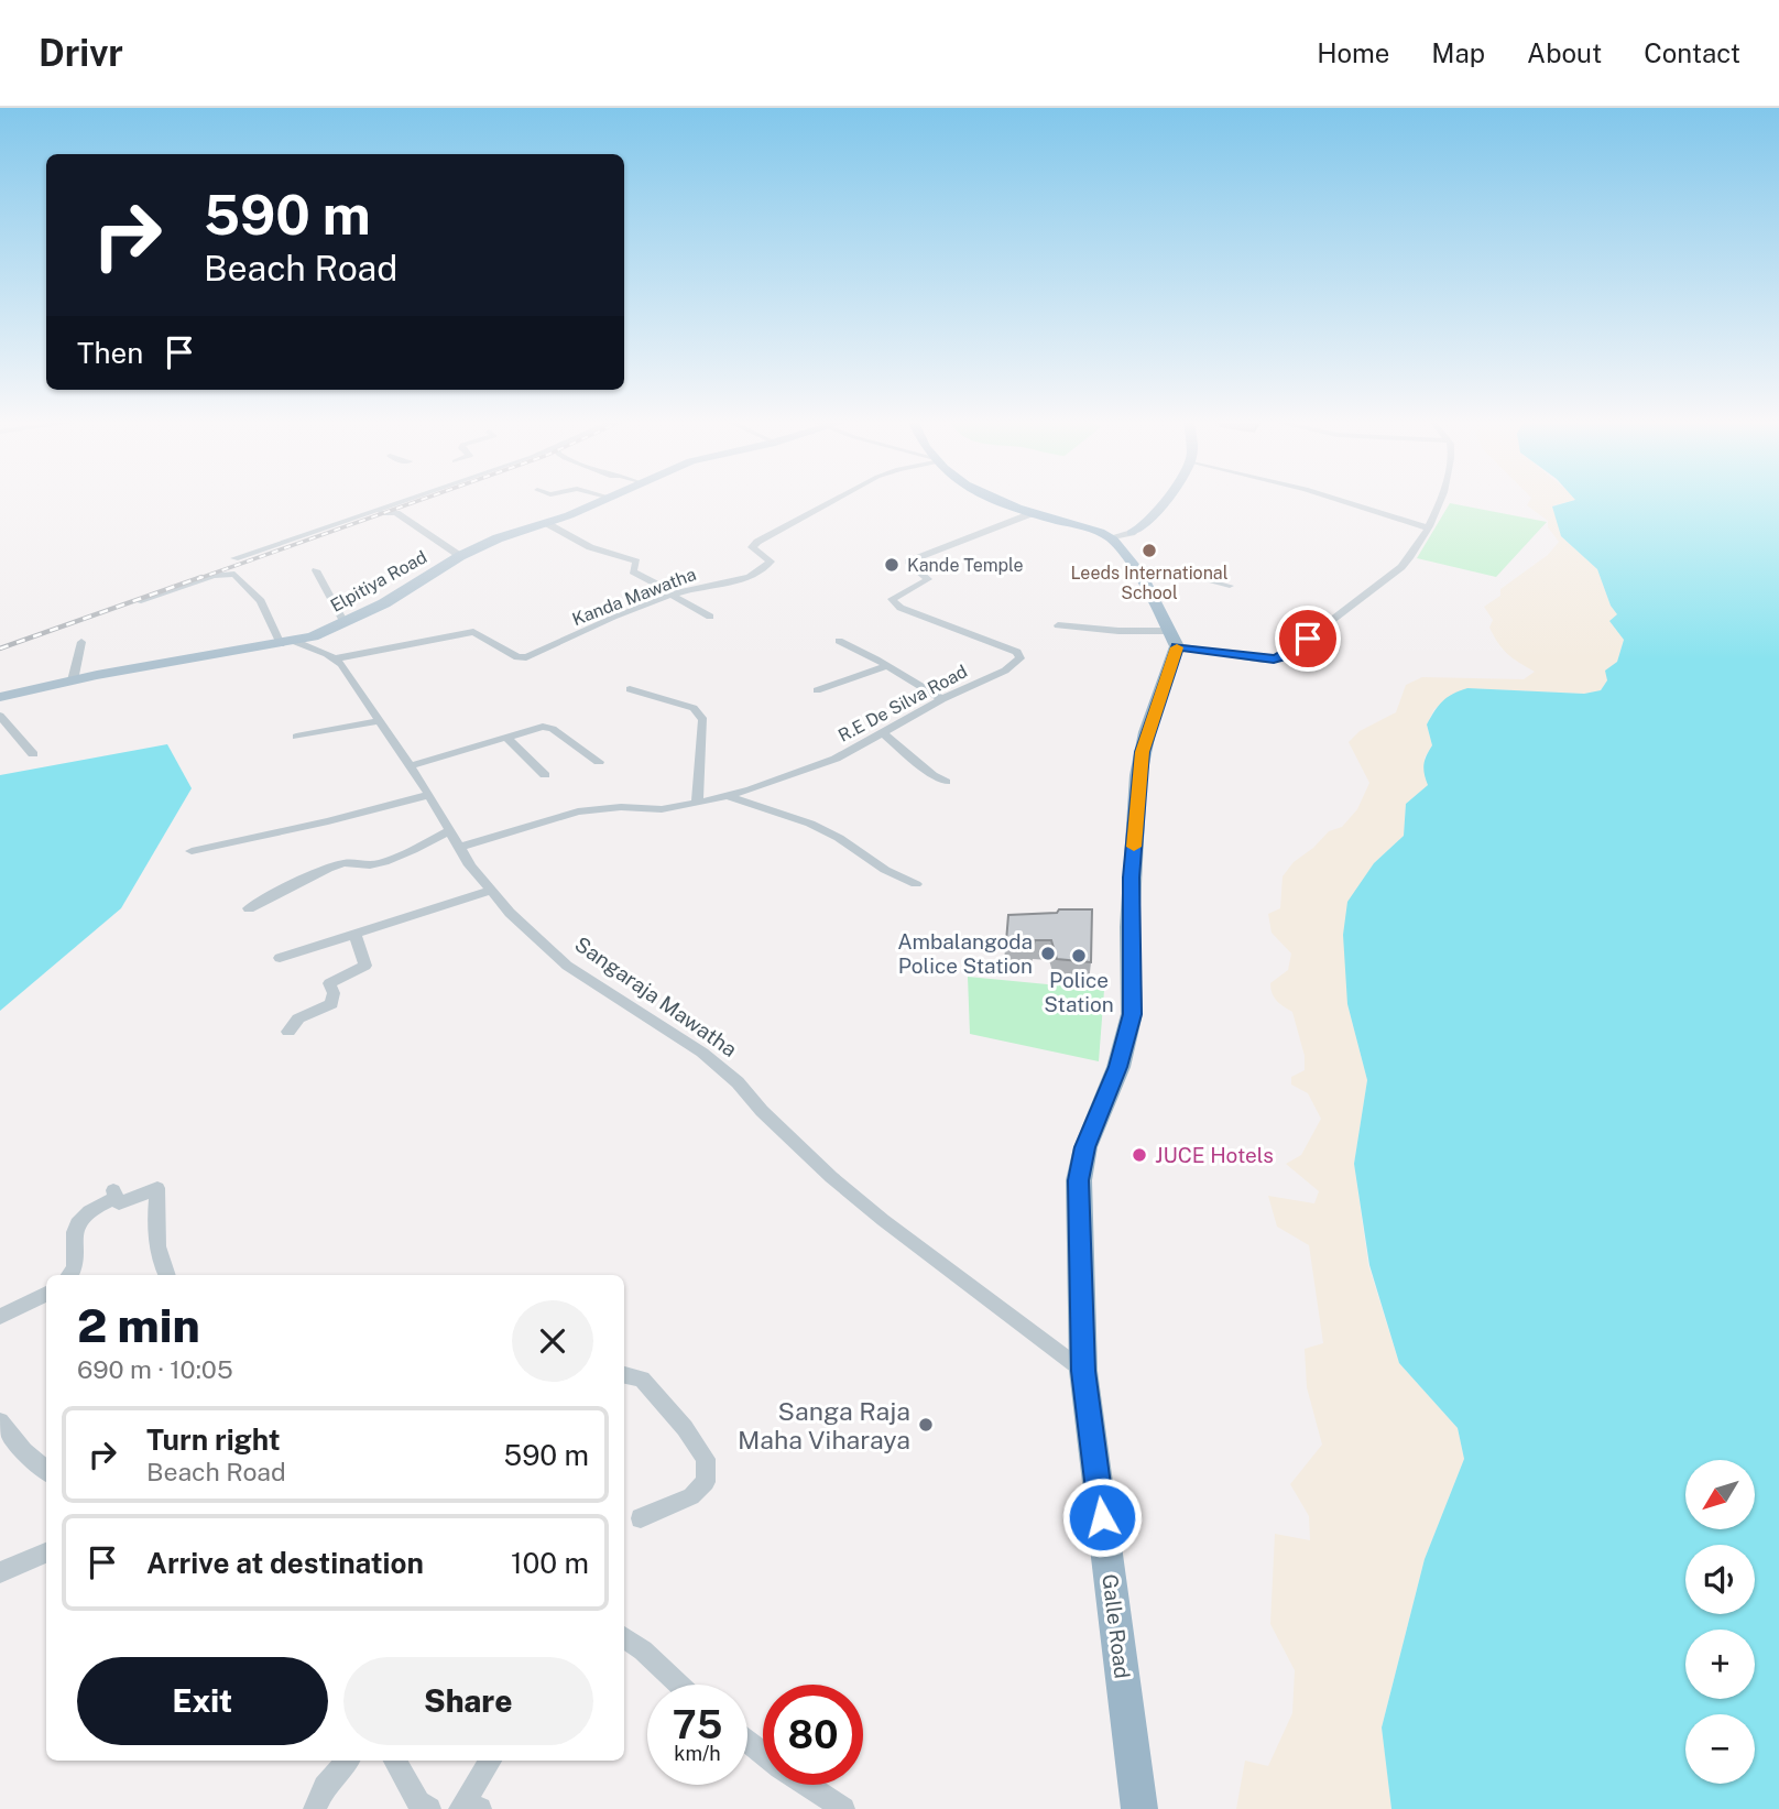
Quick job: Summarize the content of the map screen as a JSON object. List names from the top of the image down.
{
  "streets": {
    "highway": ["Galle Road"],
    "main road": ["Elpitiya Road"],
    "street": ["Kanda Mawatha", "R.E De Silva Road", "Sangaraja Mawatha"]
  },
  "crossings": [
    ["Kanda Mawatha", "Sangaraja Mawatha"],
    ["R.E De Silva Road", "Sangaraja Mawatha"],
    ["Sangaraja Mawatha", "Galle Road"]
  ],
  "places": [
    "Leeds International School",
    "Kande Temple",
    "Ambalangoda Police Station",
    "Police Station",
    "JUCE Hotels",
    "Sanga Raja Maha Viharaya"
  ],
  "north": "bottom left",
  "page": {
    "header": "Drivr",
    "nav": [
      "Home",
      "Map",
      "About",
      "Contact"
    ],
    "turn": ["590 m", "Beach Road"],
    "then": "Then",
    "heading": ["2 min", "690 m · 10:05"],
    "list": [
      {
        "name": "Turn right",
        "note": "Beach Road",
        "value": "590 m"
      },
      {
        "name": "Arrive at destination",
        "value": "100 m"
      }
    ],
    "map_buttons": ["+", "−"],
    "buttons": ["Exit", "Share"],
    "speed": "75 km/h",
    "limit": "80"
  }
}
